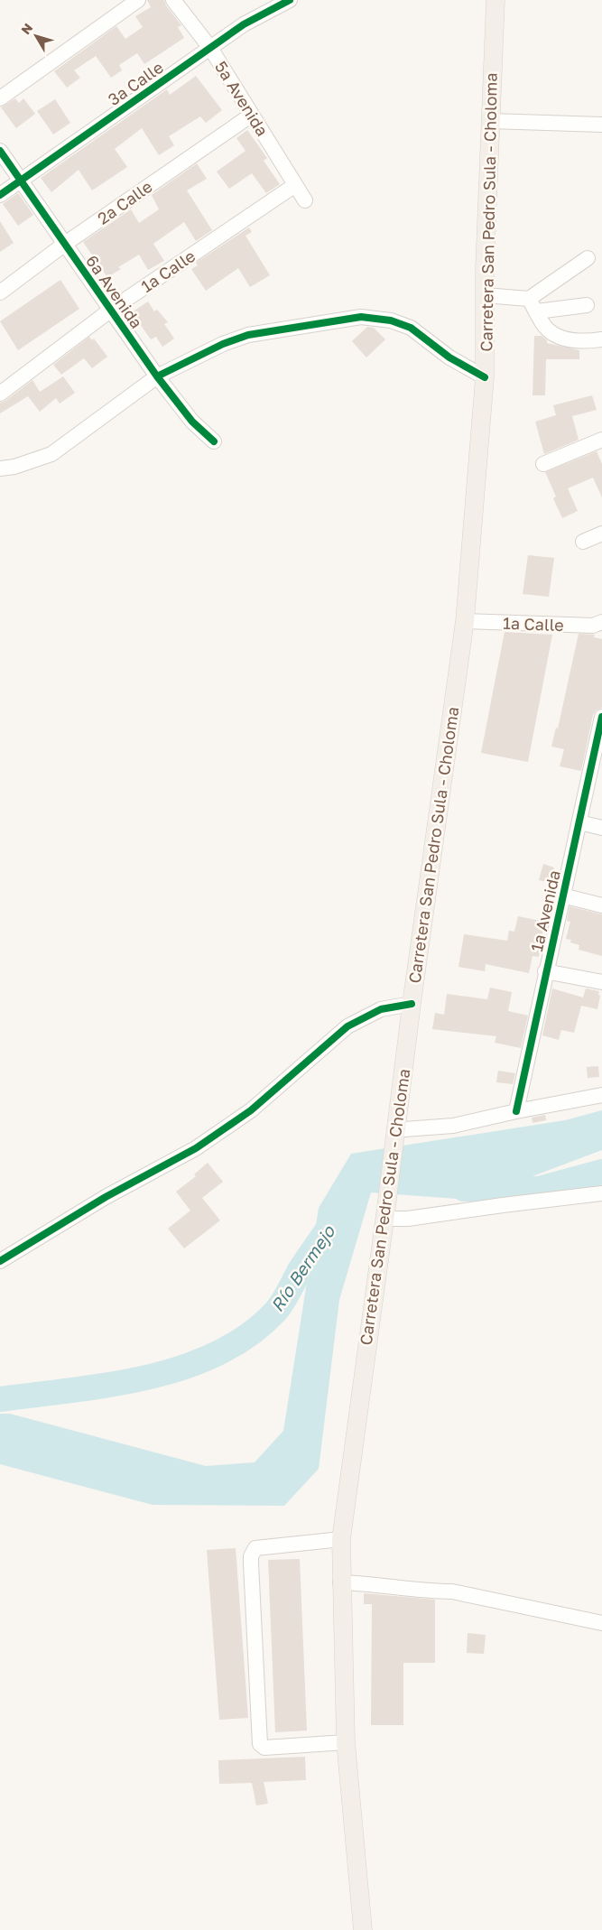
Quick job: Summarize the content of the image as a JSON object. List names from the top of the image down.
{
  "streets": {
    "main road": ["Carretera San Pedro Sula - Choloma"],
    "street": [
      "3a Calle",
      "5a Avenida",
      "2a Calle",
      "1a Calle",
      "6a Avenida",
      "1a Avenida"
    ]
  },
  "crossings": [
    ["3a Calle", "5a Avenida"],
    ["3a Calle", "6a Avenida"],
    ["5a Avenida", "2a Calle"],
    ["5a Avenida", "1a Calle"],
    ["2a Calle", "6a Avenida"],
    ["Carretera San Pedro Sula - Choloma", "1a Calle"],
    ["1a Calle", "6a Avenida"]
  ],
  "water": ["Río Bermejo"],
  "north": "top left"
}
